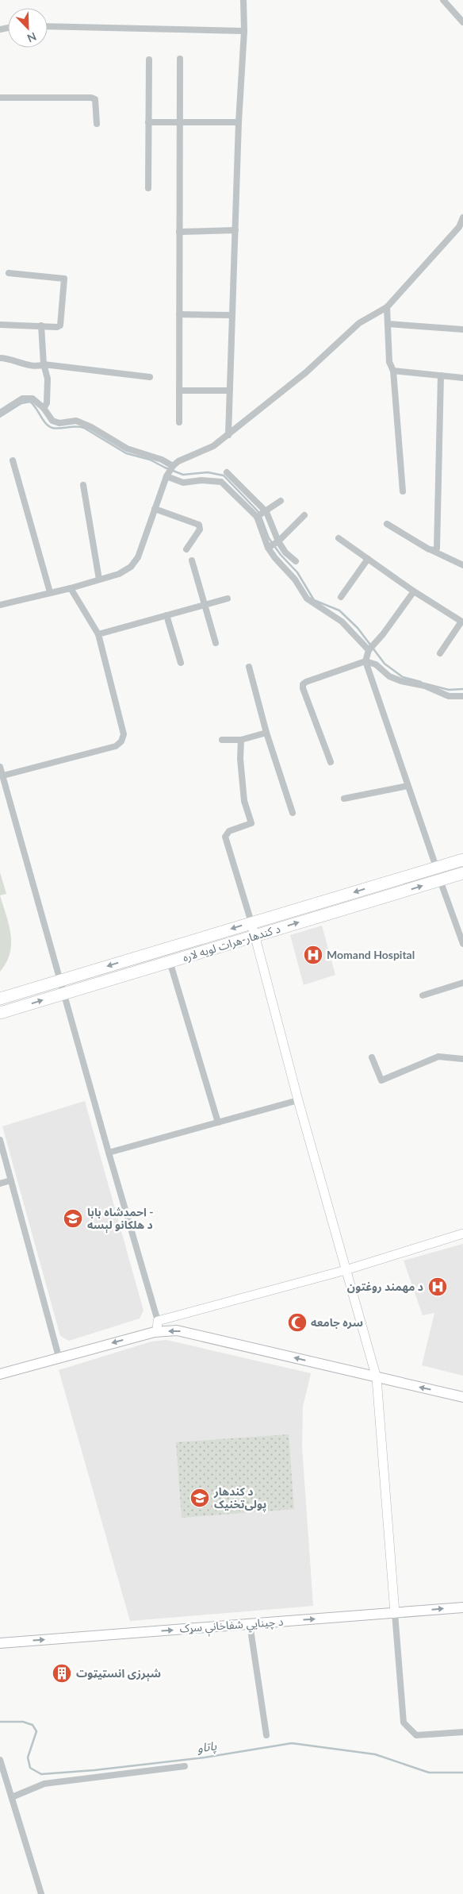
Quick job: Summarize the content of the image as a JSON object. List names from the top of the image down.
{
  "streets": {
    "highway": ["د کندهار-هرات لويه لاره"],
    "main road": ["د چينايي شفاخانې سړک"]
  },
  "one_way": ["د چينايي شفاخانې سړک"],
  "water": ["پاتاو"],
  "places": {
    "hospital": ["Momand Hospital", "د مهمند روغتون"],
    "school or university": ["احمدشاه بابا - د هلکانو لېسه", "د کندهار پولی‌تخنیک"],
    "mosque": ["سره جامعه"],
    "building": ["شېرزی انسټيټوت"]
  },
  "north": "bottom right"
}
